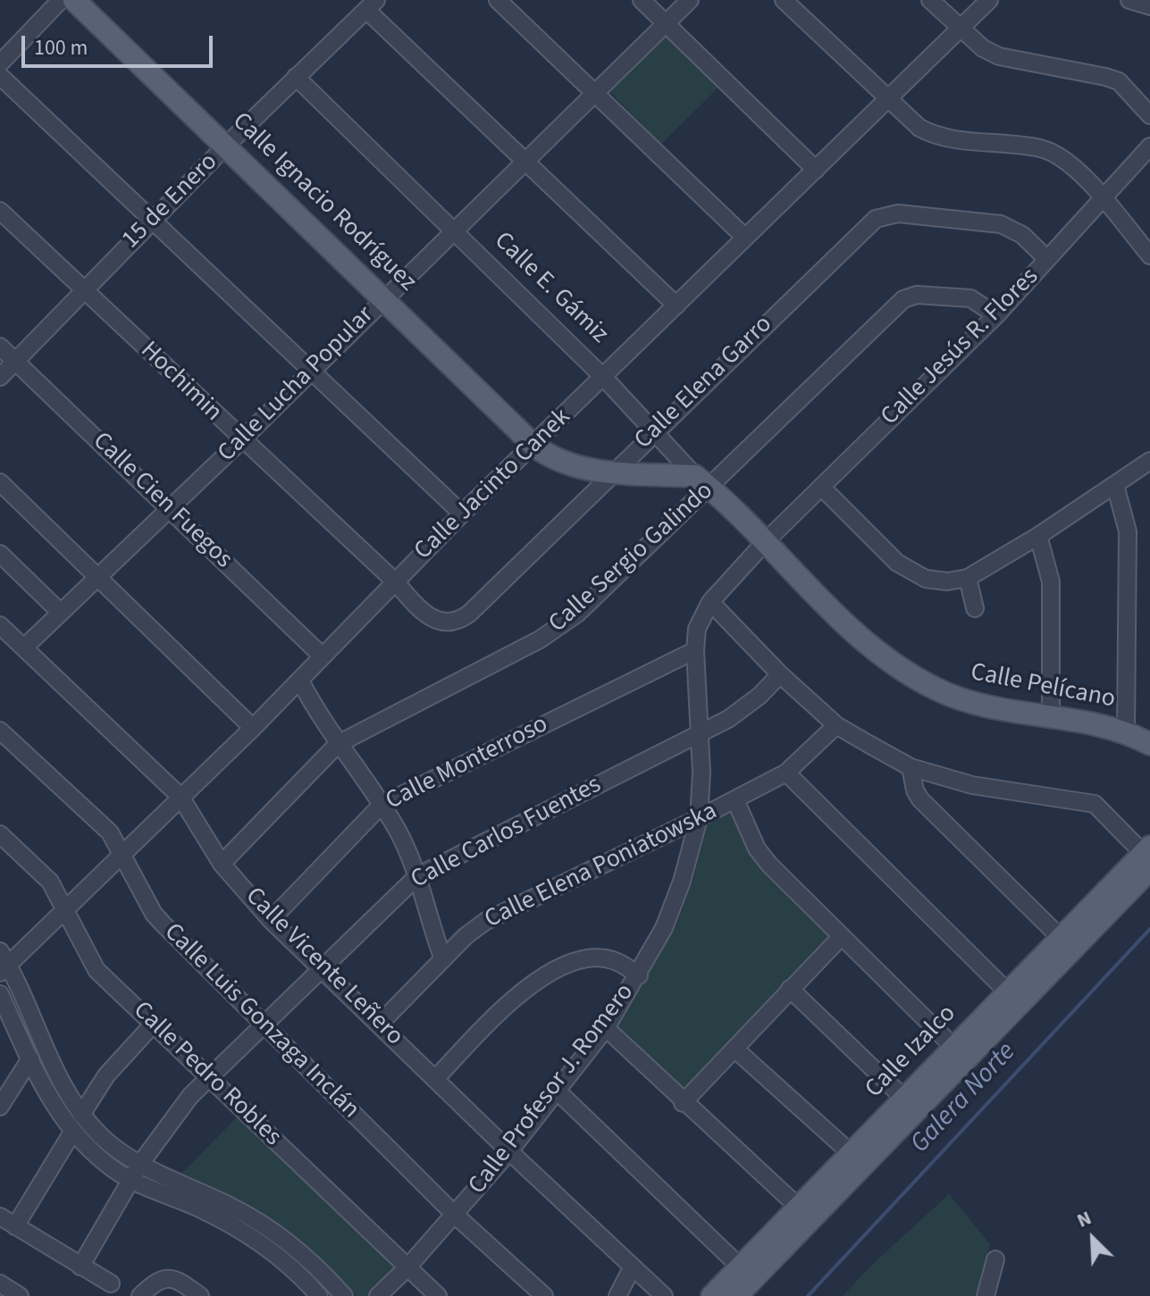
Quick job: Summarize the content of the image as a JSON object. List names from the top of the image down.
{
  "streets": {
    "main road": [
      "Calle Ignacio Rodríguez",
      "Calle E. Gámiz",
      "Calle Pelícano",
      "Calle Izalco"
    ],
    "street": [
      "15 de Enero",
      "Calle Jesús R. Flores",
      "Hochimin",
      "Calle Elena Garro",
      "Calle Lucha Popular",
      "Calle Jacinto Canek",
      "Calle Cien Fuegos",
      "Calle Sergio Galindo",
      "Calle Monterroso",
      "Calle Carlos Fuentes",
      "Calle Elena Poniatowska",
      "Calle Vicente Leñero",
      "Calle Luis Gonzaga Inclán",
      "Calle Pedro Robles",
      "Calle Profesor J. Romero"
    ]
  },
  "crossings": [
    ["15 de Enero", "Calle Ignacio Rodríguez"],
    ["15 de Enero", "Calle E. Gámiz"],
    ["15 de Enero", "Hochimin"],
    ["15 de Enero", "Calle Cien Fuegos"],
    ["Calle Ignacio Rodríguez", "Calle E. Gámiz"],
    ["Calle Ignacio Rodríguez", "Calle Elena Garro"],
    ["Calle Ignacio Rodríguez", "Calle Lucha Popular"],
    ["Calle Ignacio Rodríguez", "Calle Jacinto Canek"],
    ["Calle Ignacio Rodríguez", "Calle Sergio Galindo"],
    ["Calle E. Gámiz", "Calle Jesús R. Flores"],
    ["Calle E. Gámiz", "Calle Elena Garro"],
    ["Calle E. Gámiz", "Calle Lucha Popular"],
    ["Calle E. Gámiz", "Calle Jacinto Canek"],
    ["Calle E. Gámiz", "Calle Sergio Galindo"],
    ["Calle E. Gámiz", "Calle Pelícano"],
    ["Calle E. Gámiz", "Calle Profesor J. Romero"],
    ["Calle Jesús R. Flores", "Calle Elena Garro"],
    ["Calle Jesús R. Flores", "Calle Sergio Galindo"],
    ["Calle Jesús R. Flores", "Calle Pelícano"],
    ["Calle Jesús R. Flores", "Calle Profesor J. Romero"],
    ["Hochimin", "Calle Elena Garro"],
    ["Hochimin", "Calle Lucha Popular"],
    ["Hochimin", "Calle Jacinto Canek"],
    ["Calle Elena Garro", "Calle Jacinto Canek"],
    ["Calle Lucha Popular", "Calle Cien Fuegos"],
    ["Calle Lucha Popular", "Calle Vicente Leñero"],
    ["Calle Jacinto Canek", "Calle Cien Fuegos"],
    ["Calle Jacinto Canek", "Calle Vicente Leñero"],
    ["Calle Jacinto Canek", "Calle Luis Gonzaga Inclán"],
    ["Calle Jacinto Canek", "Calle Pedro Robles"],
    ["Calle Sergio Galindo", "Calle Vicente Leñero"],
    ["Calle Pelícano", "Calle Profesor J. Romero"],
    ["Calle Monterroso", "Calle Vicente Leñero"],
    ["Calle Monterroso", "Calle Profesor J. Romero"],
    ["Calle Carlos Fuentes", "Calle Vicente Leñero"],
    ["Calle Carlos Fuentes", "Calle Luis Gonzaga Inclán"],
    ["Calle Carlos Fuentes", "Calle Pedro Robles"],
    ["Calle Carlos Fuentes", "Calle Profesor J. Romero"],
    ["Calle Elena Poniatowska", "Calle Vicente Leñero"],
    ["Calle Elena Poniatowska", "Calle Profesor J. Romero"],
    ["Calle Vicente Leñero", "Calle Profesor J. Romero"],
    ["Calle Luis Gonzaga Inclán", "Calle Profesor J. Romero"],
    ["Calle Pedro Robles", "Calle Profesor J. Romero"]
  ],
  "water": ["Galera Norte"],
  "scale_bar": "100 m",
  "north": "top left"
}
